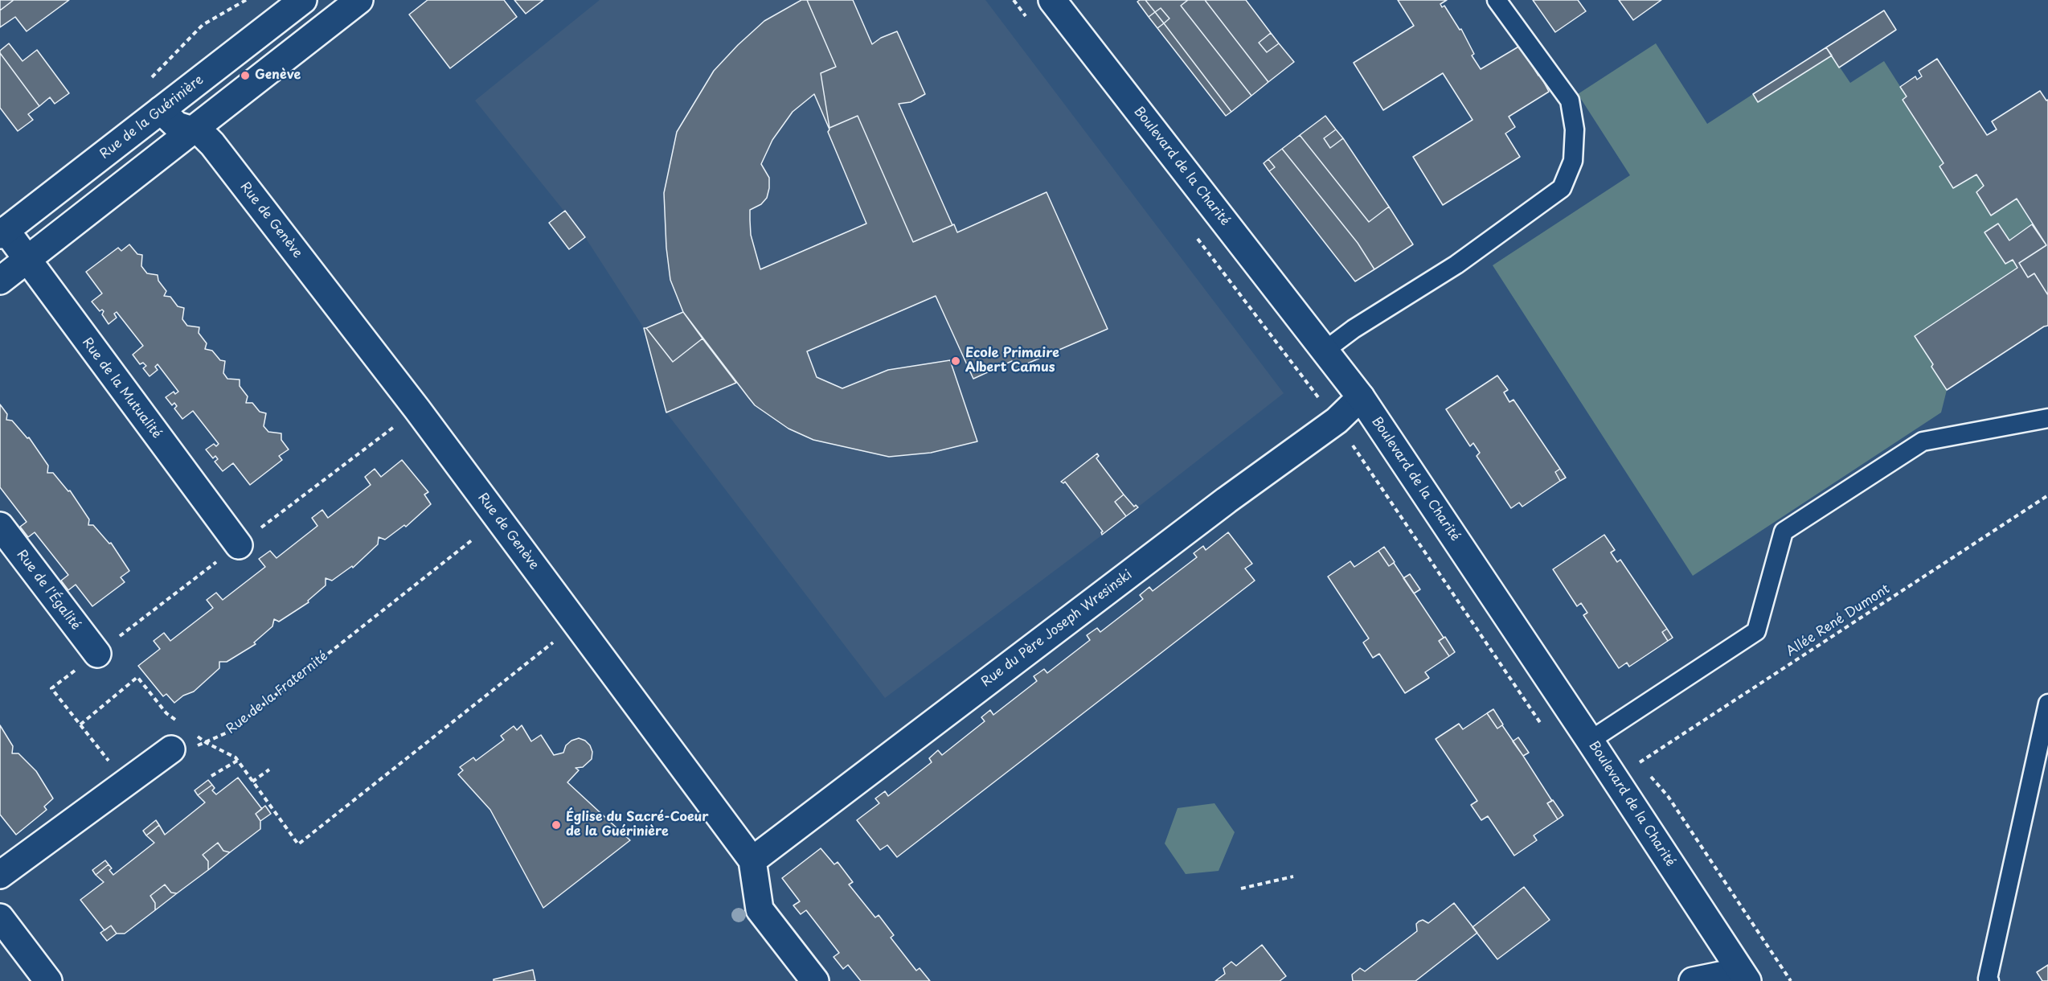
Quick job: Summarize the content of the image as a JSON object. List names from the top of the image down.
{
  "streets": {
    "street": [
      "Rue de la Guérinière",
      "Boulevard de la Charité",
      "Rue de Genève",
      "Rue de la Mutualité",
      "Rue de l'Égalité",
      "Rue du Père Joseph Wresinski"
    ],
    "path": ["Allée René Dumont", "Rue de la Fraternité"]
  },
  "crossings": [
    ["Rue de la Guérinière", "Rue de Genève"],
    ["Rue de la Guérinière", "Rue de la Mutualité"],
    ["Boulevard de la Charité", "Rue du Père Joseph Wresinski"],
    ["Rue de Genève", "Rue du Père Joseph Wresinski"]
  ],
  "places": ["Genève", "Ecole Primaire Albert Camus", "Église du Sacré-Coeur de la Guérinière"]
}
